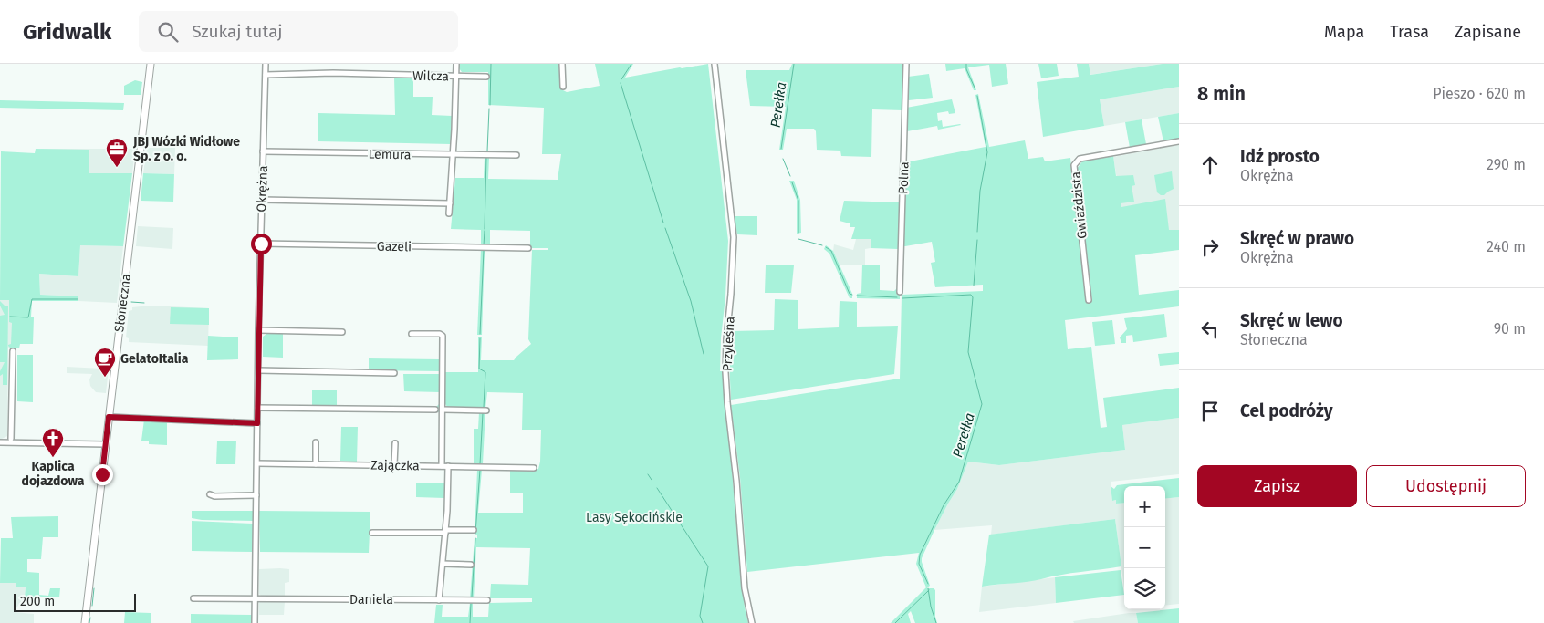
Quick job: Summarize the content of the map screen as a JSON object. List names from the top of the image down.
{
  "streets": {
    "main road": ["Słoneczna"],
    "street": [
      "Wilcza",
      "Lemura",
      "Polna",
      "Okrężna",
      "Gwiaździsta",
      "Gazeli",
      "Przyleśna",
      "Zajączka",
      "Daniela"
    ]
  },
  "crossings": [
    ["Wilcza", "Okrężna"],
    ["Lemura", "Okrężna"],
    ["Okrężna", "Gazeli"],
    ["Okrężna", "Zajączka"],
    ["Okrężna", "Daniela"]
  ],
  "water": ["Perełka"],
  "parks": ["Lasy Sękocińskie"],
  "places": {
    "office": ["JBJ Wózki Widłowe Sp. z o. o."],
    "cafe": ["GelatoItalia"],
    "church": ["Kaplica dojazdowa"]
  },
  "scale_bar": "200 m",
  "page": {
    "header": "Gridwalk",
    "search": "Szukaj tutaj",
    "nav": ["Mapa", "Trasa", "Zapisane"],
    "heading": ["8 min", "Pieszo · 620 m"],
    "list": [
      ["Idź prosto", "Okrężna", "290 m"],
      ["Skręć w prawo", "Okrężna", "240 m"],
      ["Skręć w lewo", "Słoneczna", "90 m"],
      "Cel podróży"
    ],
    "buttons": ["Zapisz", "Udostępnij"],
    "map_buttons": ["+", "−"],
    "scale": "200 m"
  }
}
